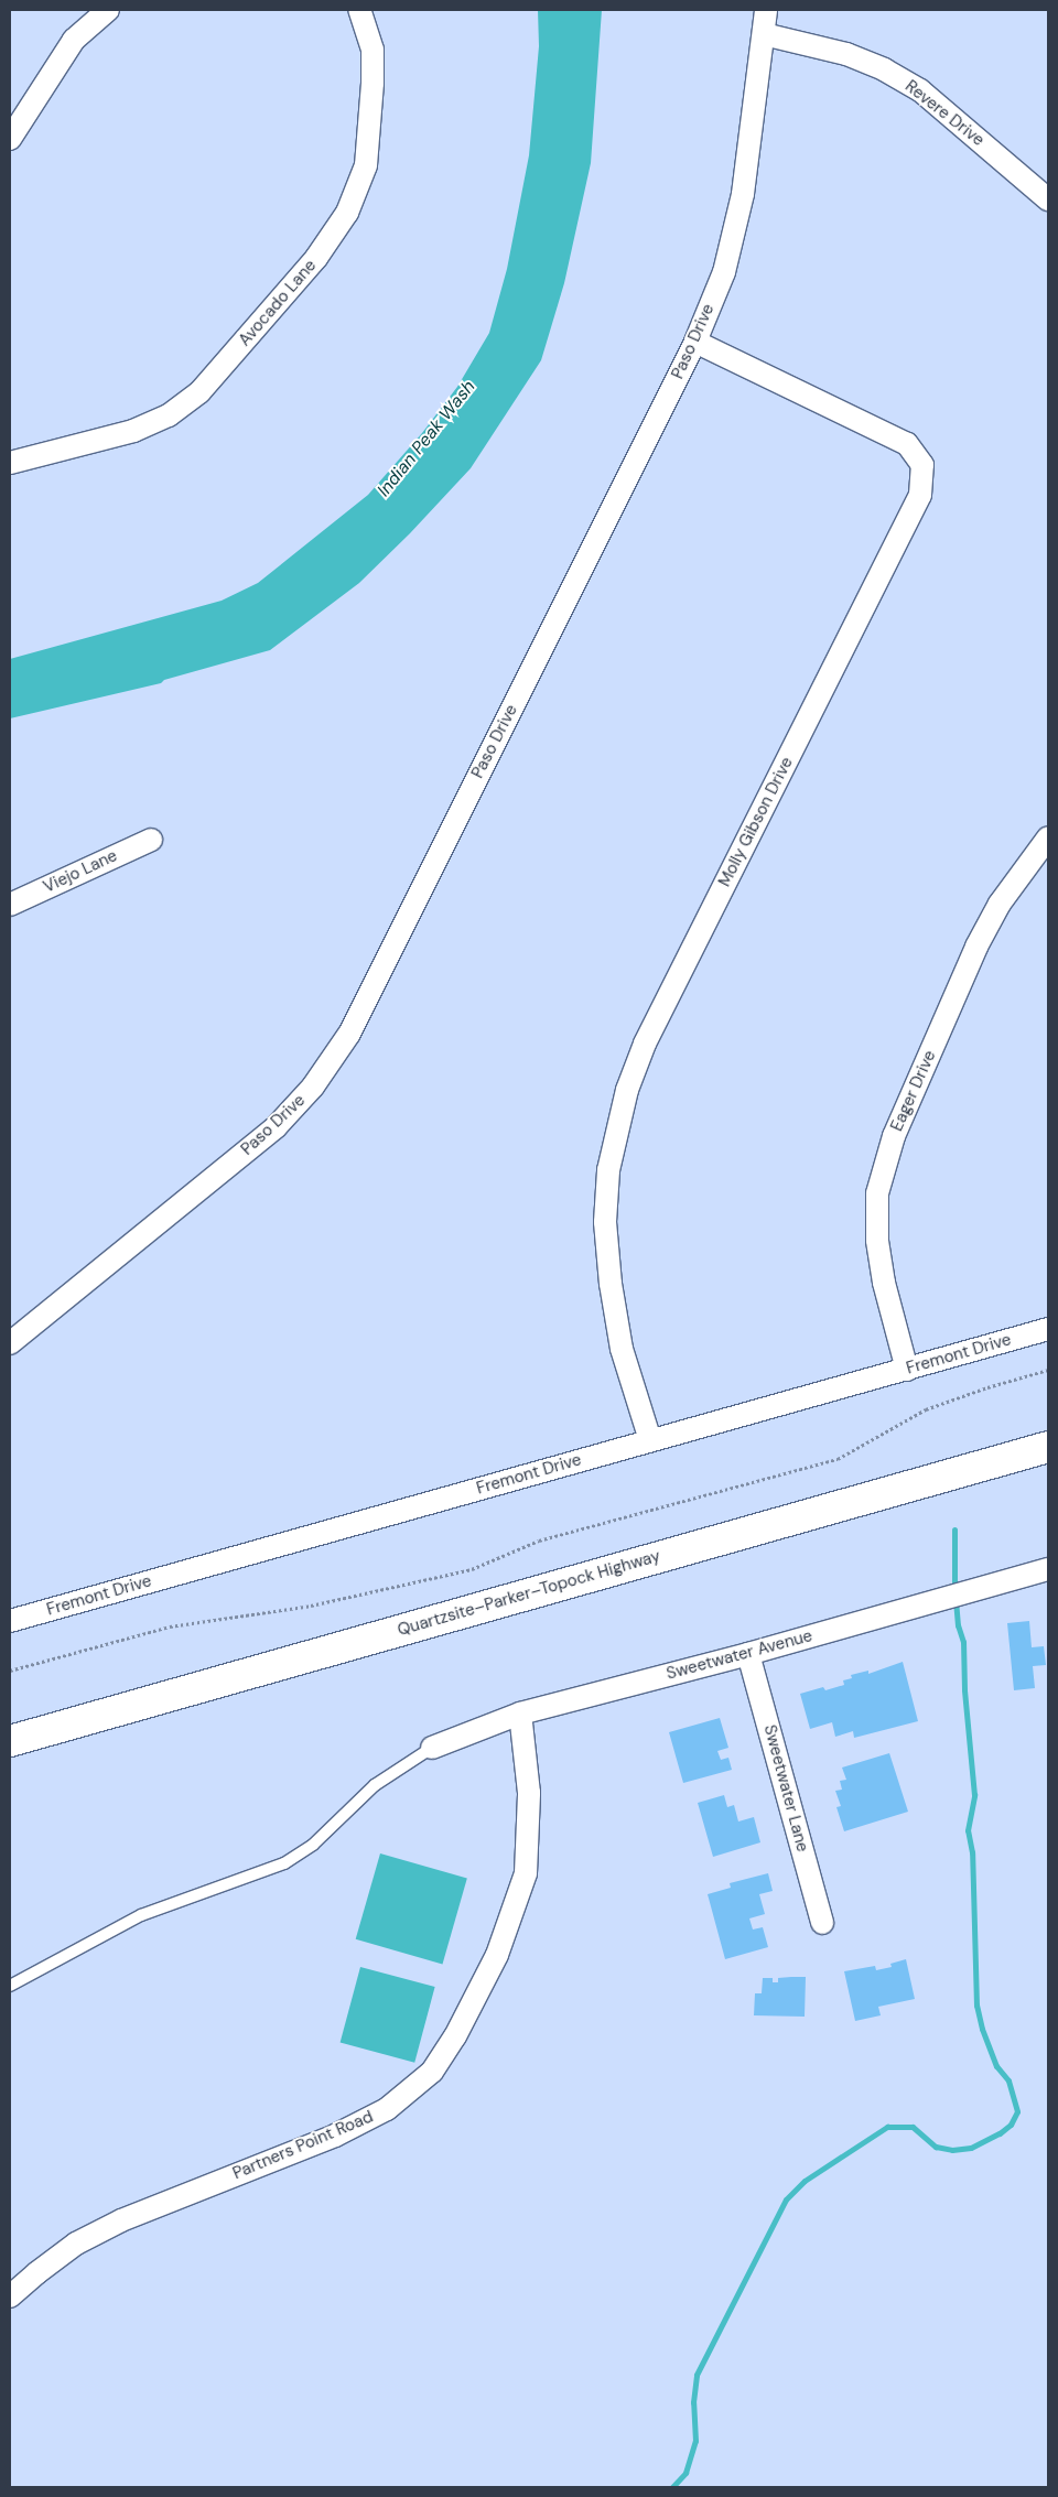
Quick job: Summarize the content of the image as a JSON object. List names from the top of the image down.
{
  "streets": {
    "highway": ["Quartzsite–Parker–Topock Highway"],
    "street": [
      "Revere Drive",
      "Avocado Lane",
      "Paso Drive",
      "Molly Gibson Drive",
      "Viejo Lane",
      "Eager Drive",
      "Fremont Drive",
      "Sweetwater Avenue",
      "Sweetwater Lane",
      "Partners Point Road"
    ]
  },
  "crossings": [
    ["Revere Drive", "Paso Drive"],
    ["Paso Drive", "Molly Gibson Drive"],
    ["Molly Gibson Drive", "Fremont Drive"],
    ["Eager Drive", "Fremont Drive"],
    ["Sweetwater Avenue", "Sweetwater Lane"],
    ["Sweetwater Avenue", "Partners Point Road"]
  ],
  "water": ["Indian Peak Wash"]
}
